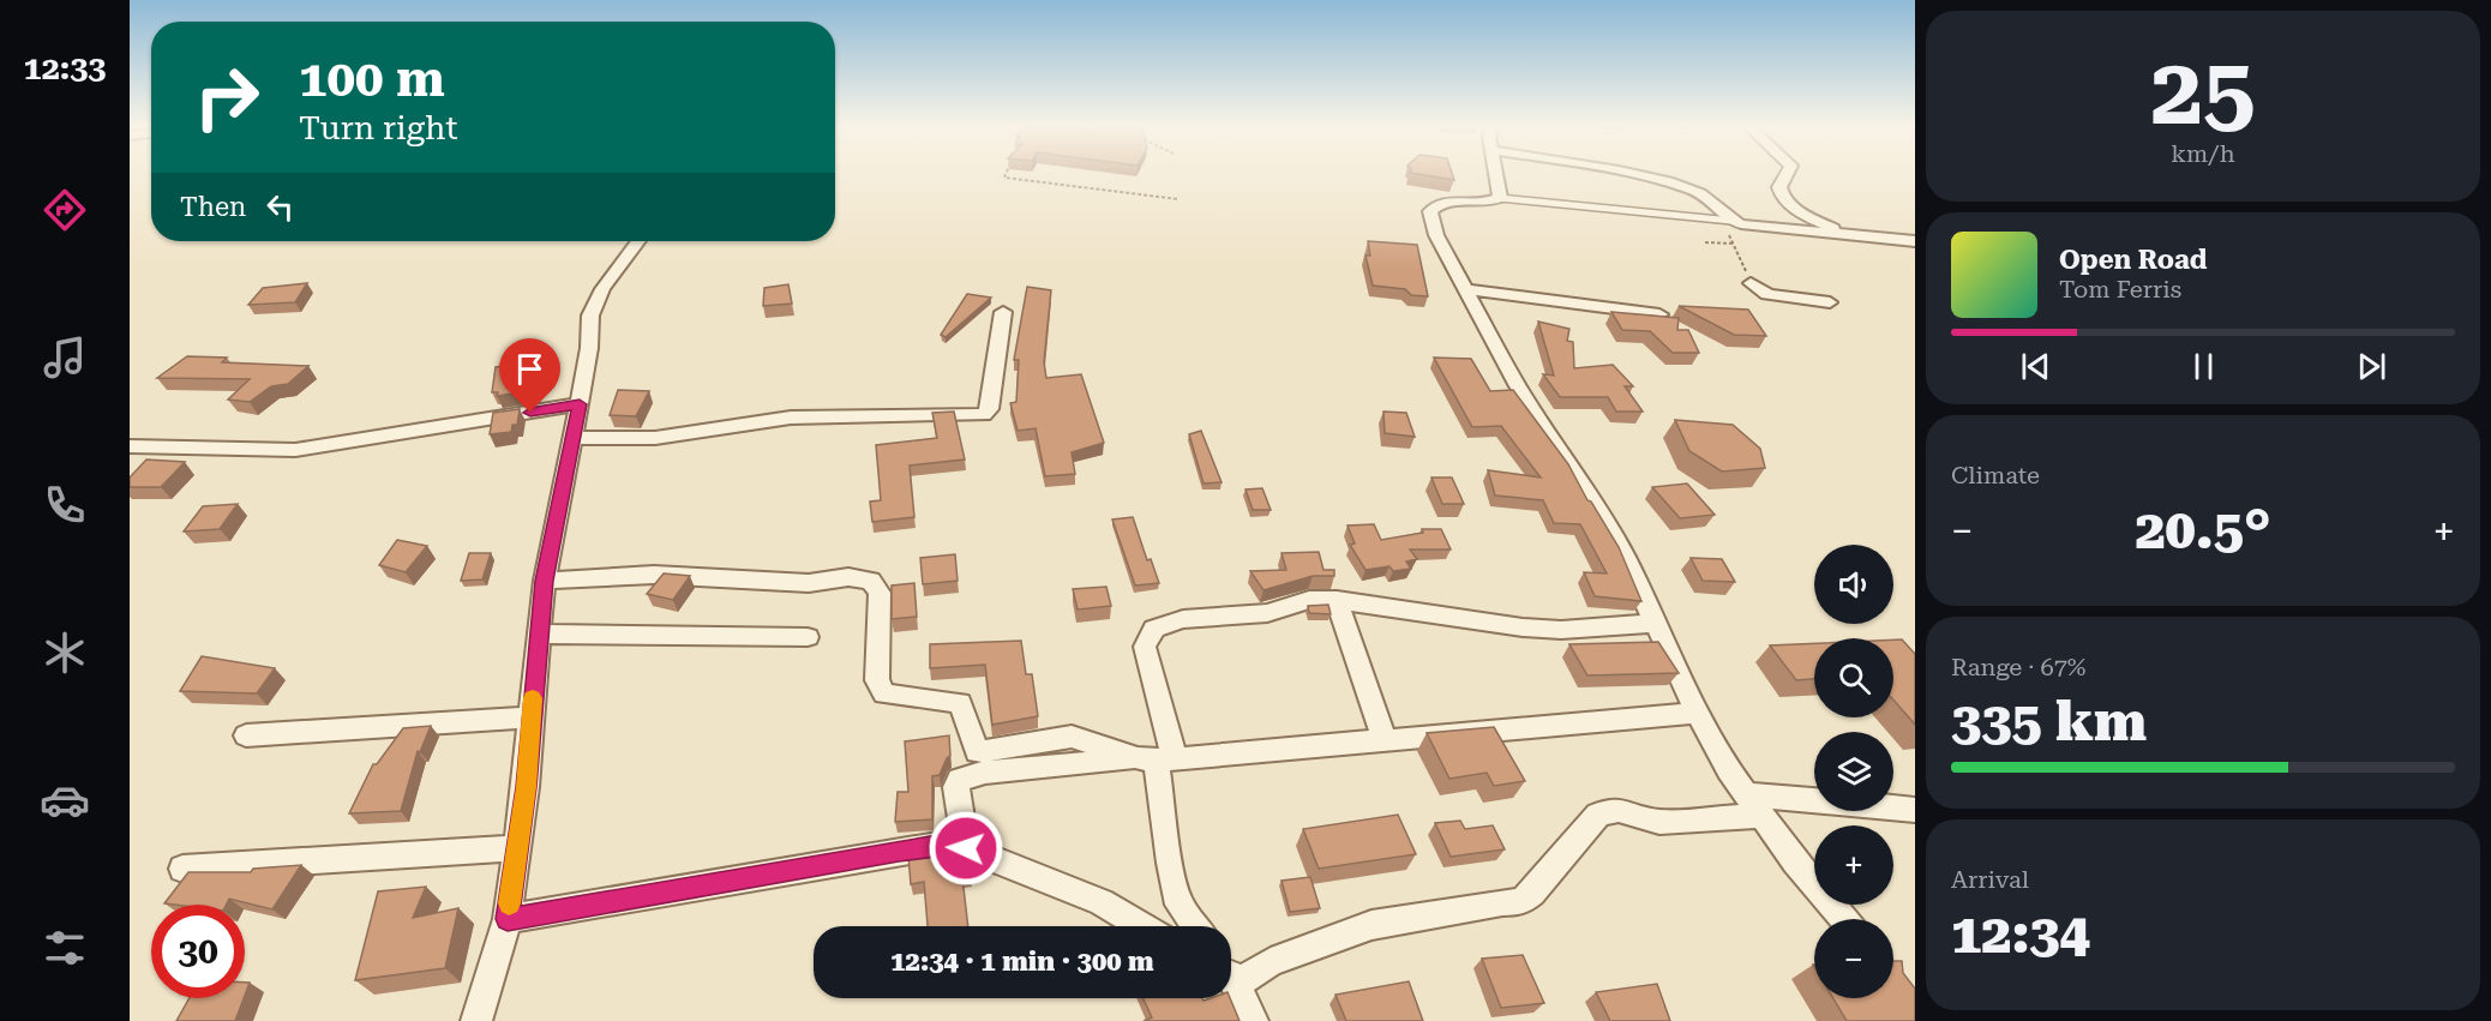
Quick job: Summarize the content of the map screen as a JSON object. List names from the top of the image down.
{
  "page": {
    "tabs": "12:33",
    "tile": [
      ["25", "km/h"],
      "Climate",
      ["Range · 67%", "335 km"],
      ["Arrival", "12:34"]
    ],
    "turn": ["100 m", "Turn right"],
    "then": "Then",
    "song": ["Open Road", "Tom Ferris"],
    "heat": ["−", "20.5°", "+"],
    "map_buttons": ["+", "−"],
    "limit": "30",
    "trip": "12:34 · 1 min · 300 m"
  }
}
